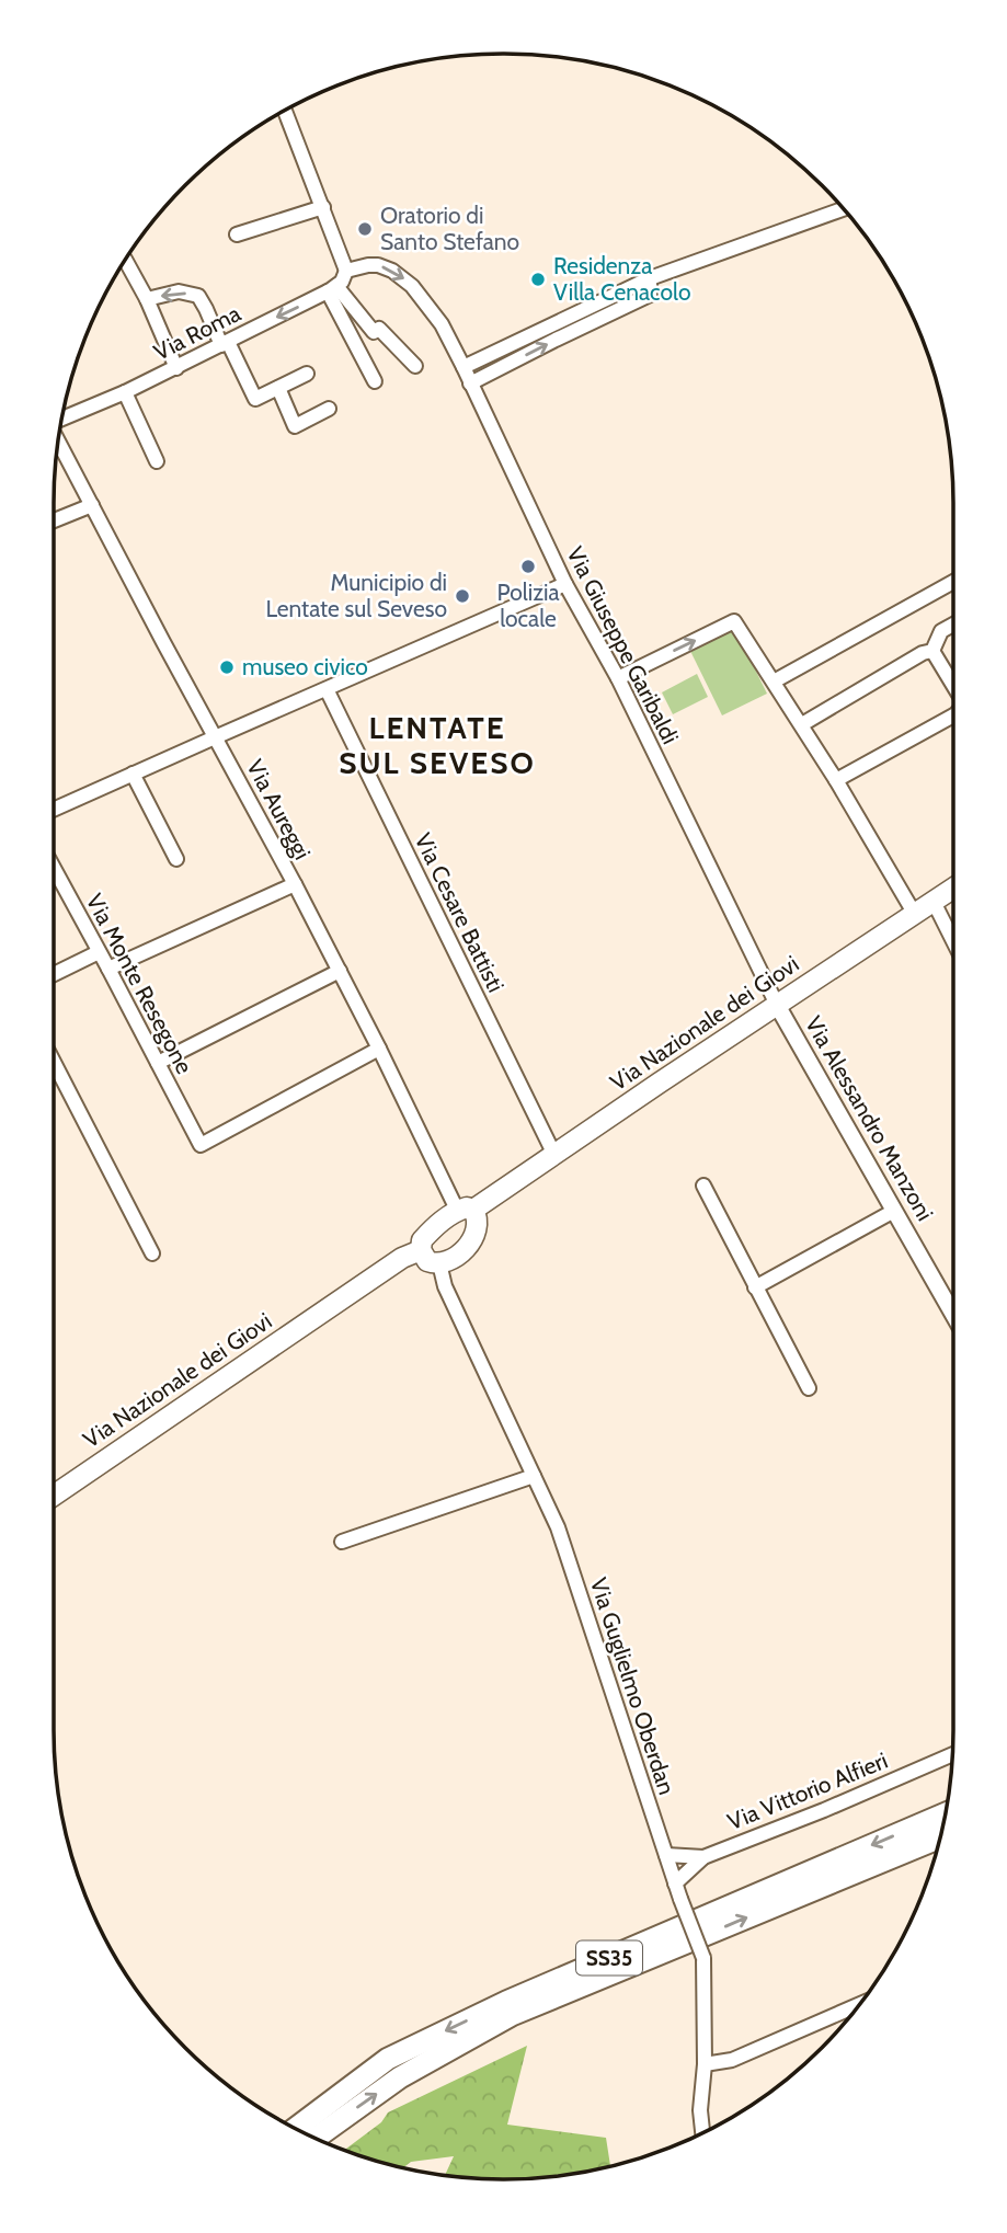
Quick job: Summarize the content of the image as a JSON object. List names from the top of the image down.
{
  "streets": {
    "highway": ["SS35"],
    "main road": ["Via Nazionale dei Giovi"],
    "street": [
      "Via Roma",
      "Via Giuseppe Garibaldi",
      "Via Aureggi",
      "Via Cesare Battisti",
      "Via Monte Resegone",
      "Via Alessandro Manzoni",
      "Via Guglielmo Oberdan",
      "Via Vittorio Alfieri"
    ]
  },
  "crossings": [
    ["Via Roma", "Via Giuseppe Garibaldi"],
    ["Via Giuseppe Garibaldi", "Via Nazionale dei Giovi"],
    ["Via Giuseppe Garibaldi", "Via Alessandro Manzoni"],
    ["Via Aureggi", "Via Monte Resegone"],
    ["Via Aureggi", "Via Nazionale dei Giovi"],
    ["Via Cesare Battisti", "Via Nazionale dei Giovi"],
    ["Via Nazionale dei Giovi", "Via Alessandro Manzoni"],
    ["Via Guglielmo Oberdan", "Via Vittorio Alfieri"]
  ],
  "districts": ["LENTATE SUL SEVESO"],
  "places": [
    "Oratorio di Santo Stefano",
    "Residenza Villa Cenacolo",
    "Polizia locale",
    "Municipio di Lentate sul Seveso",
    "museo civico"
  ]
}
